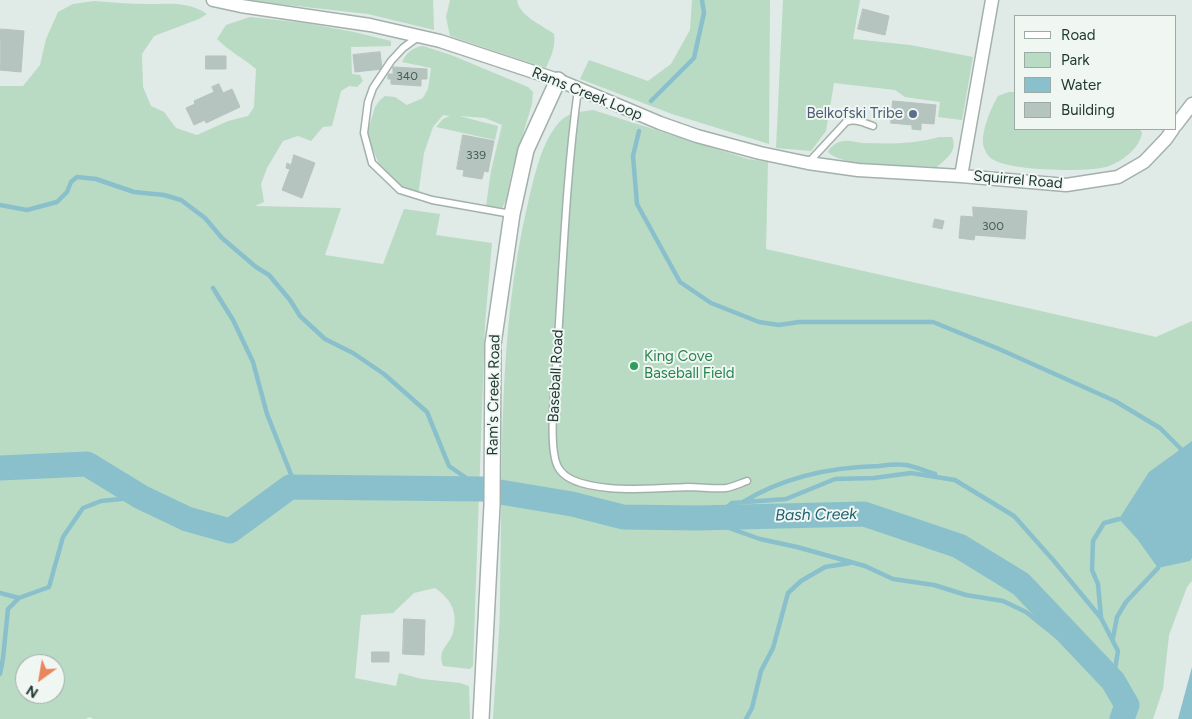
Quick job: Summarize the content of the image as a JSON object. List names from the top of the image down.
{
  "streets": {
    "street": ["Rams Creek Loop", "Squirrel Road", "Ram's Creek Road"],
    "lane": ["Baseball Road"]
  },
  "crossings": [
    ["Rams Creek Loop", "Squirrel Road"],
    ["Rams Creek Loop", "Baseball Road"],
    ["Rams Creek Loop", "Ram's Creek Road"]
  ],
  "water": ["Bash Creek"],
  "places": ["Belkofski Tribe", "King Cove Baseball Field"],
  "house_numbers": ["340", "339", "300"],
  "legend": [
    "Road",
    "Park",
    "Water",
    "Building"
  ],
  "north": "bottom left"
}
